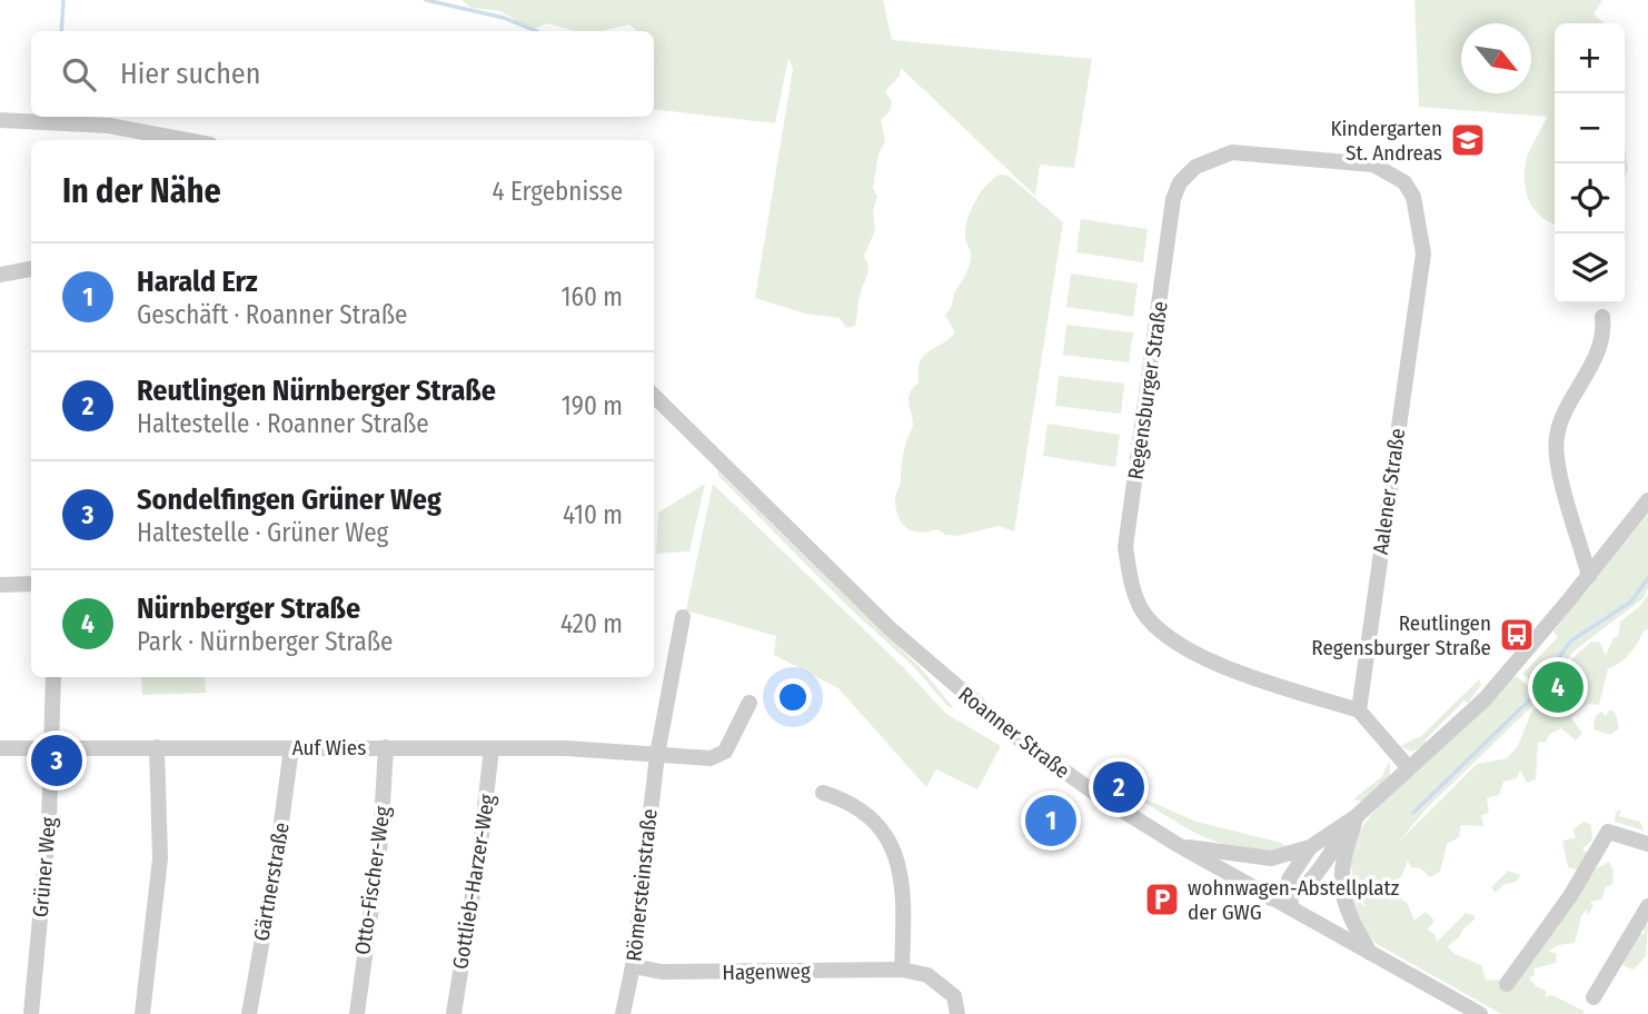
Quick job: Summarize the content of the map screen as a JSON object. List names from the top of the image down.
{
  "streets": {
    "street": [
      "Regensburger Straße",
      "Aalener Straße",
      "Roanner Straße",
      "Auf Wies",
      "Grüner Weg",
      "Otto-Fischer-Weg",
      "Gärtnerstraße",
      "Gottlieb-Harzer-Weg",
      "Römersteinstraße",
      "Hagenweg"
    ]
  },
  "crossings": [
    ["Regensburger Straße", "Aalener Straße"],
    ["Auf Wies", "Grüner Weg"],
    ["Auf Wies", "Otto-Fischer-Weg"],
    ["Auf Wies", "Gärtnerstraße"],
    ["Auf Wies", "Gottlieb-Harzer-Weg"],
    ["Auf Wies", "Römersteinstraße"],
    ["Römersteinstraße", "Hagenweg"]
  ],
  "places": {
    "school or university": ["Kindergarten St. Andreas"],
    "bus stop": ["Reutlingen Regensburger Straße"],
    "parking": ["wohnwagen-Abstellplatz der GWG"]
  },
  "north": "bottom right",
  "page": {
    "map_buttons": ["+", "−"],
    "search": "Hier suchen",
    "heading": ["In der Nähe", "4 Ergebnisse"],
    "list": [
      {
        "mark": "1",
        "name": "Harald Erz",
        "note": "Geschäft · Roanner Straße",
        "value": "160 m"
      },
      {
        "mark": "2",
        "name": "Reutlingen Nürnberger Straße",
        "note": "Haltestelle · Roanner Straße",
        "value": "190 m"
      },
      {
        "mark": "3",
        "name": "Sondelfingen Grüner Weg",
        "note": "Haltestelle · Grüner Weg",
        "value": "410 m"
      },
      {
        "mark": "4",
        "name": "Nürnberger Straße",
        "note": "Park · Nürnberger Straße",
        "value": "420 m"
      }
    ],
    "pins": [
      "4",
      "3",
      "2",
      "1"
    ]
  }
}
